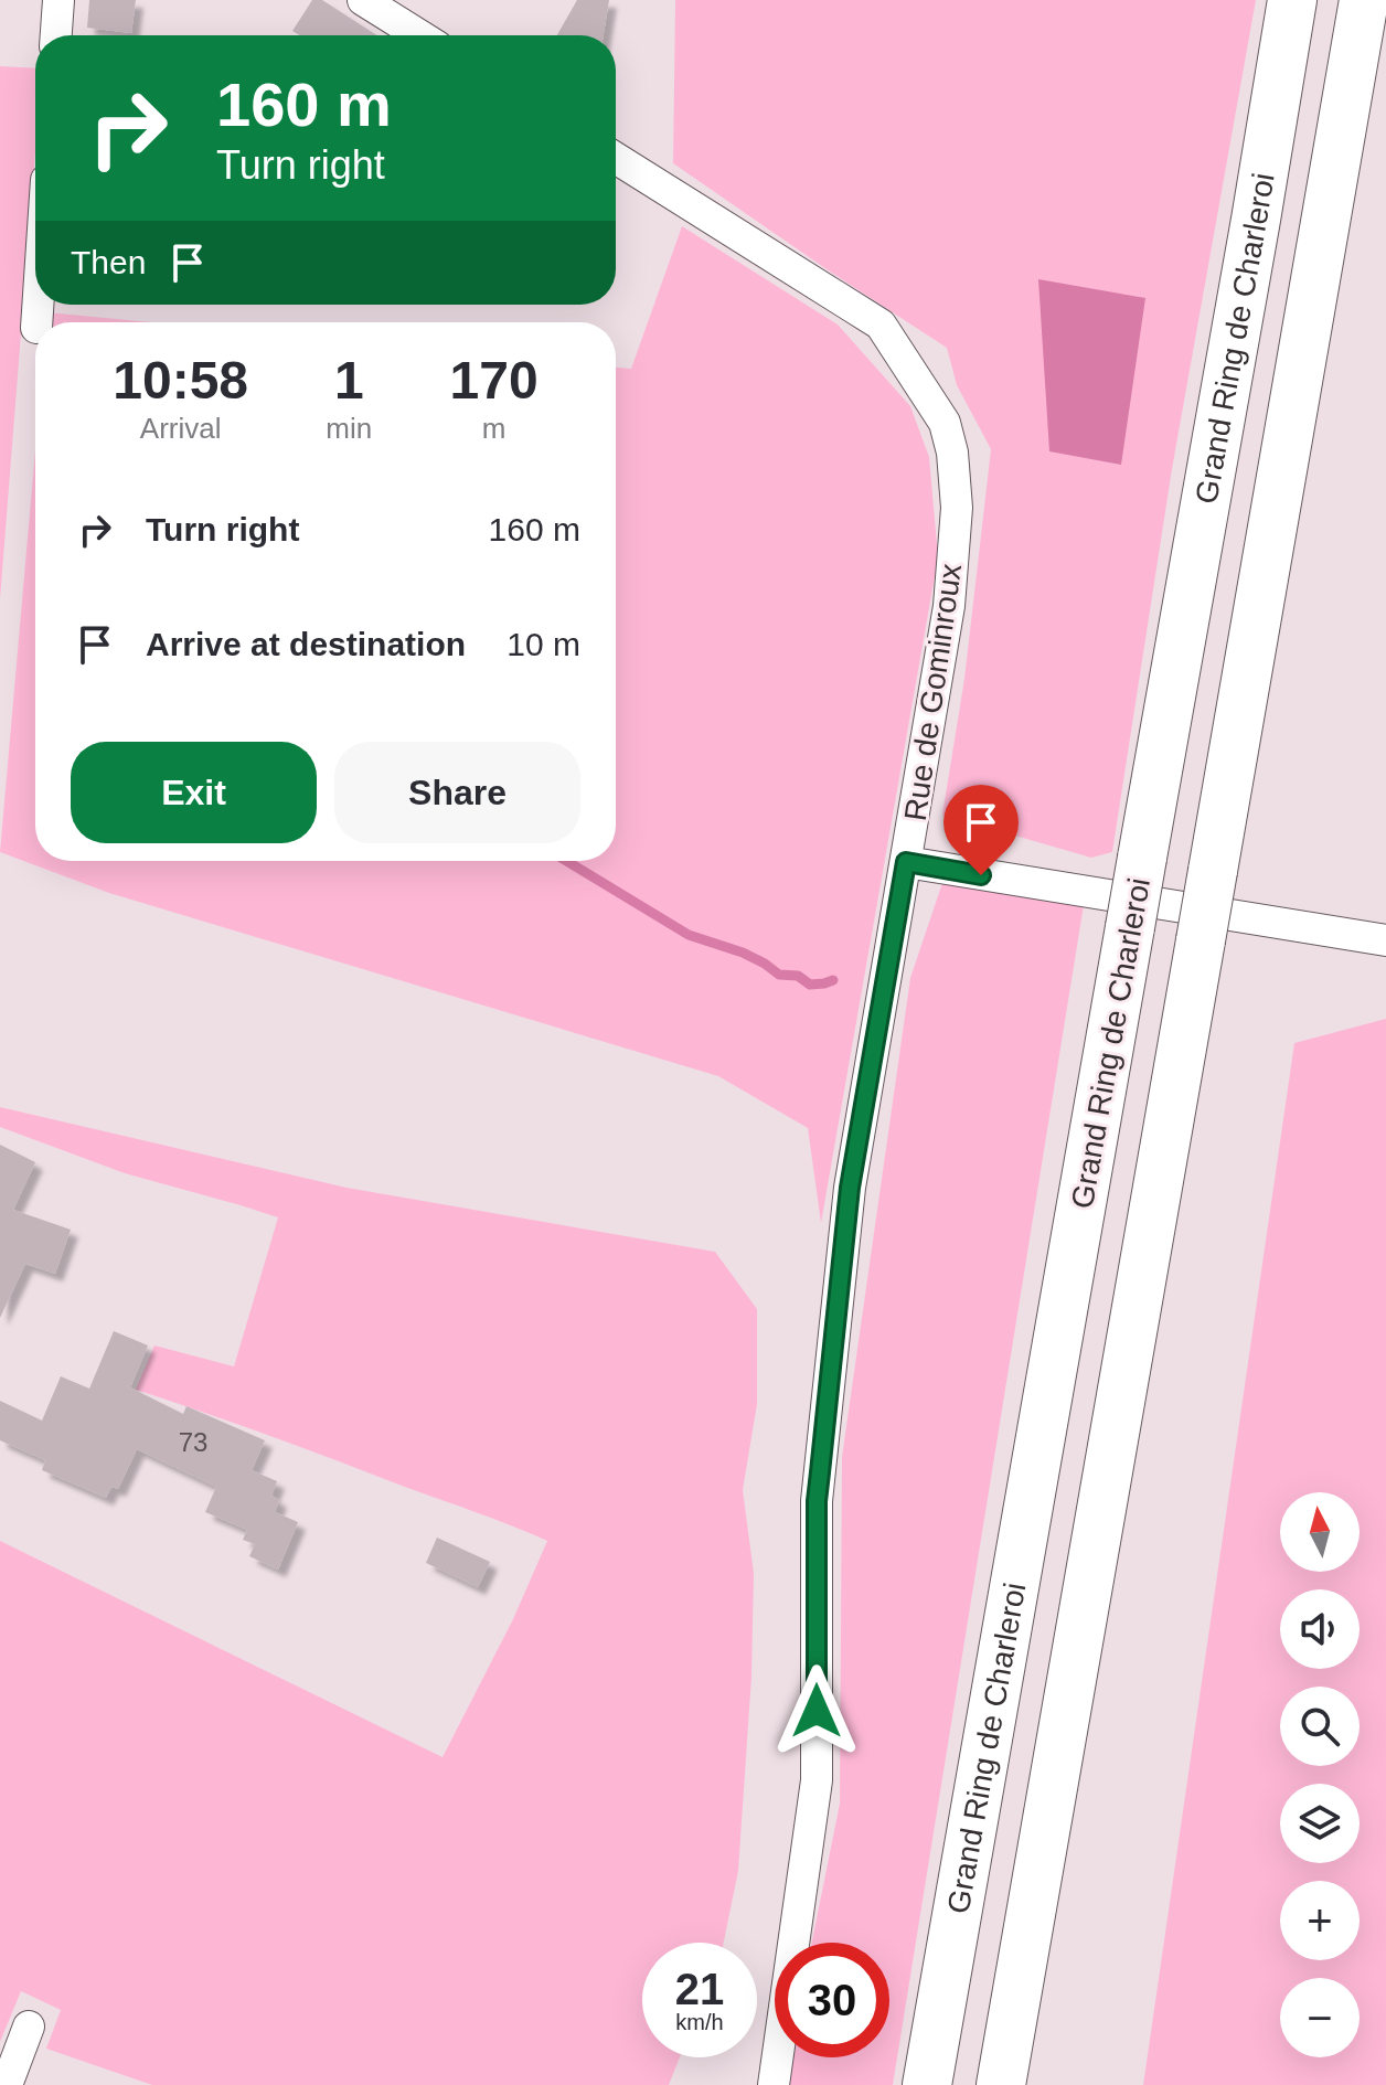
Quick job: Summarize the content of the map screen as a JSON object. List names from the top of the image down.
{
  "streets": {
    "highway": ["Grand Ring de Charleroi"],
    "street": ["Rue de Gominroux"]
  },
  "house_numbers": ["73"],
  "north": "top",
  "page": {
    "turn": ["160 m", "Turn right"],
    "then": "Then",
    "eta": [
      "10:58",
      "Arrival",
      "1",
      "min",
      "170",
      "m"
    ],
    "list": [
      {
        "name": "Turn right",
        "value": "160 m"
      },
      {
        "name": "Arrive at destination",
        "value": "10 m"
      }
    ],
    "buttons": ["Exit", "Share"],
    "map_buttons": ["+", "−"],
    "speed": "21 km/h",
    "limit": "30"
  }
}
